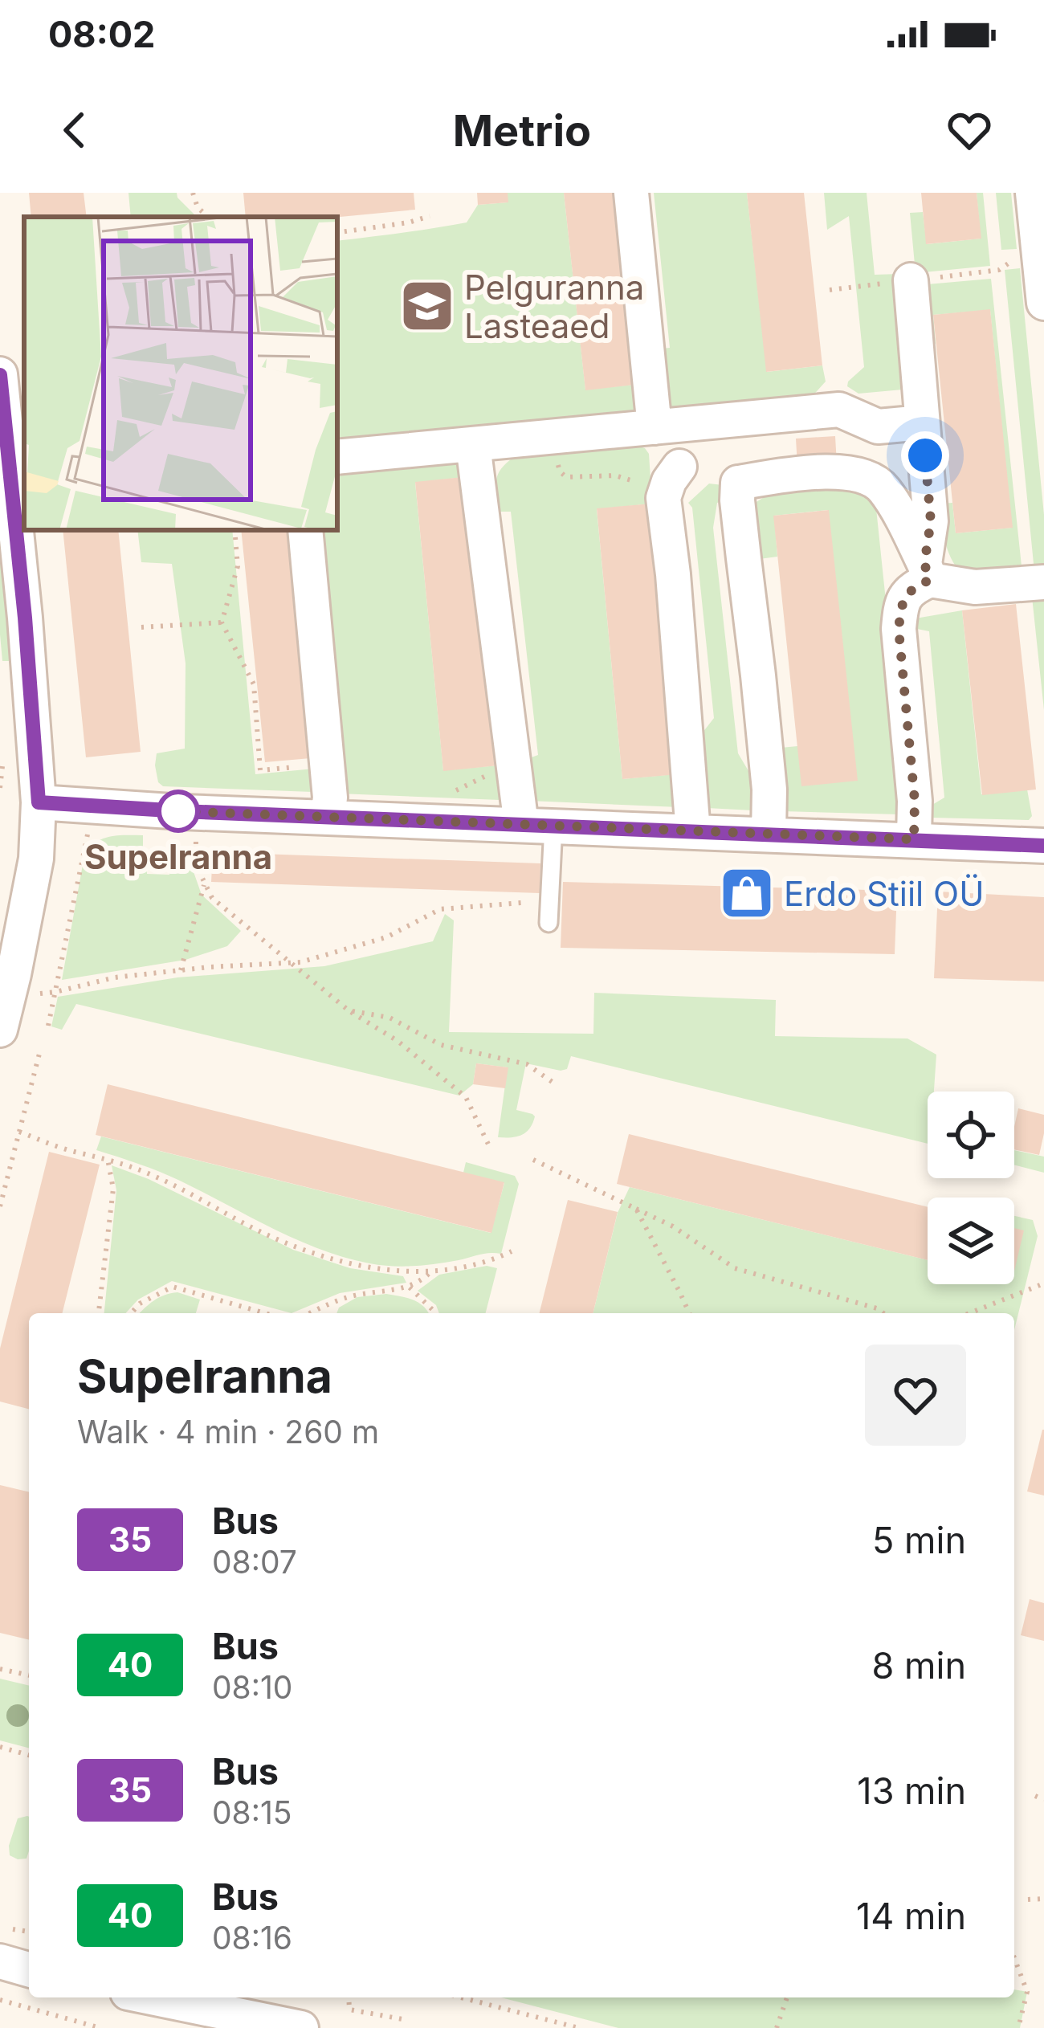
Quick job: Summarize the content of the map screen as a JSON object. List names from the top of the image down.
{
  "places": {
    "school or university": ["Pelguranna Lasteaed"],
    "other": ["Supelranna"],
    "shop": ["Erdo Stiil OÜ"]
  },
  "lines": ["bus line 35"],
  "page": {
    "status": "08:02",
    "header": "Metrio",
    "heading": ["Supelranna", "Walk · 4 min · 260 m"],
    "list": [
      {
        "mark": "35",
        "name": "Bus",
        "note": "08:07",
        "value": "5 min"
      },
      {
        "mark": "40",
        "name": "Bus",
        "note": "08:10",
        "value": "8 min"
      },
      {
        "mark": "35",
        "name": "Bus",
        "note": "08:15",
        "value": "13 min"
      },
      {
        "mark": "40",
        "name": "Bus",
        "note": "08:16",
        "value": "14 min"
      }
    ]
  }
}
